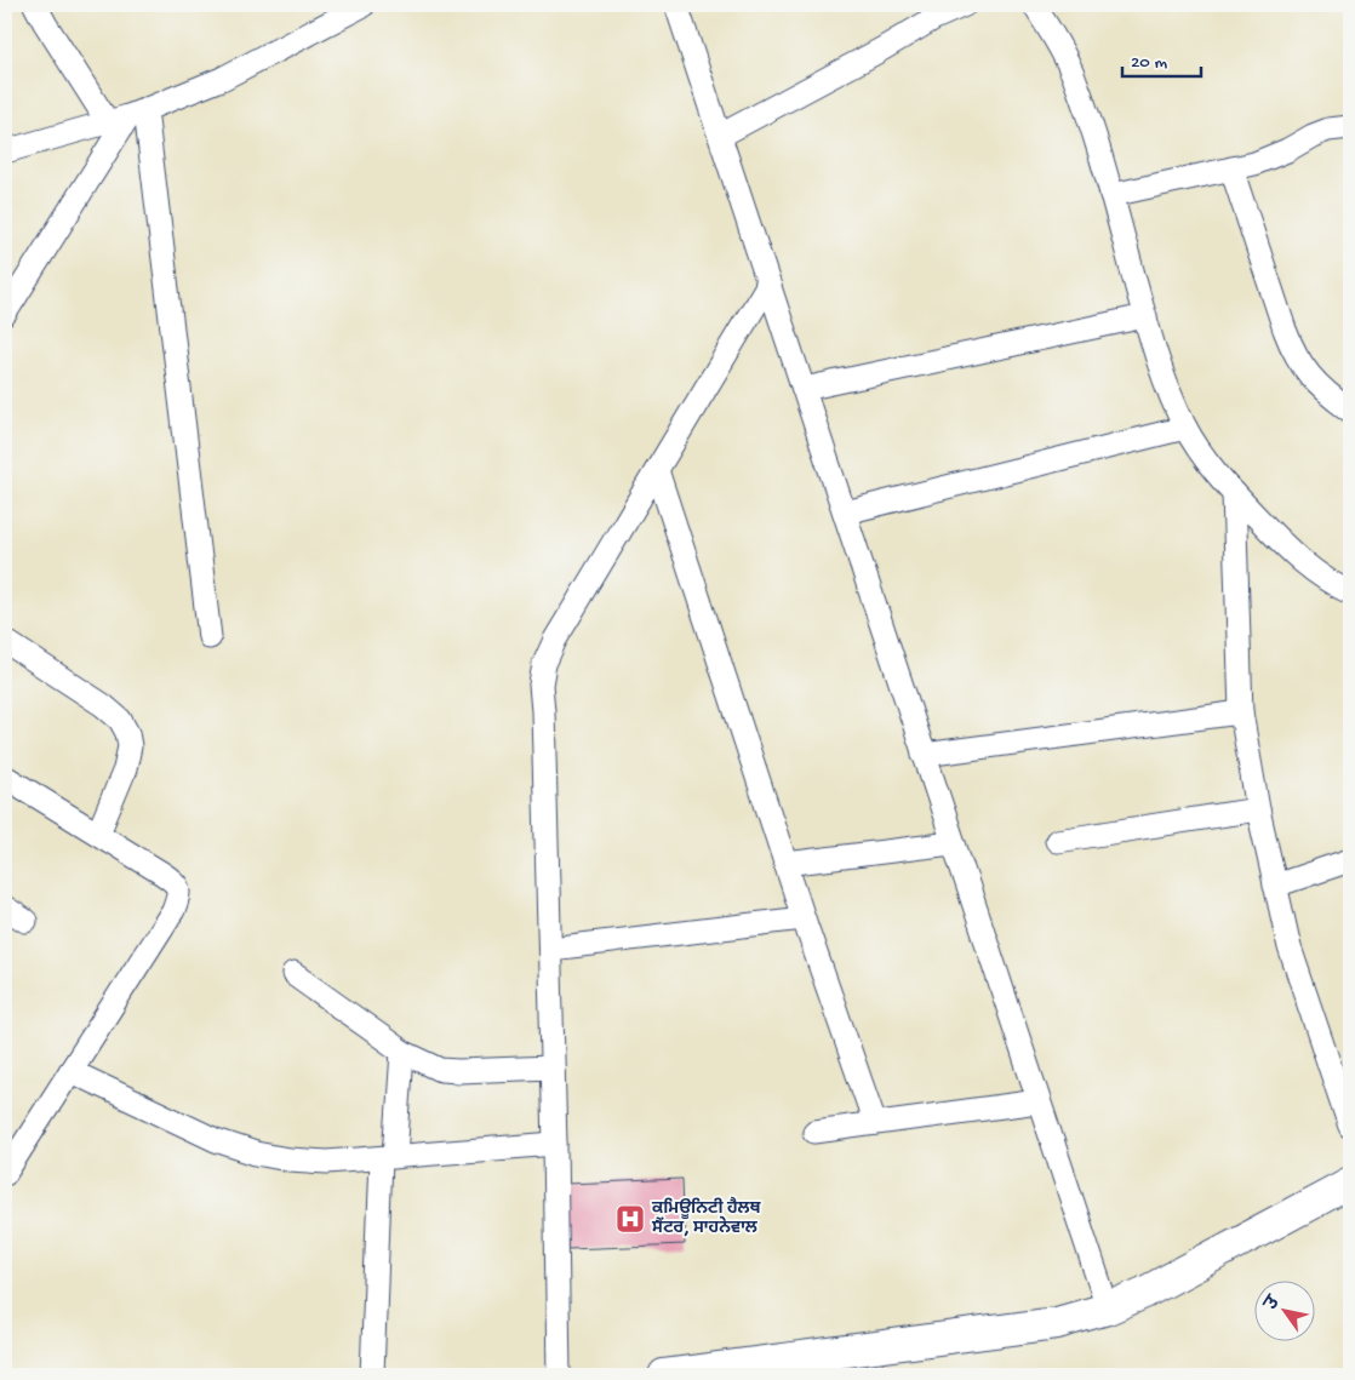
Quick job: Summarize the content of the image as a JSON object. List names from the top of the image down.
{
  "places": {
    "hospital": ["ਕਮਿਊਨਿਟੀ ਹੈਲਥ ਸੈਂਟਰ, ਸਾਹਨੇਵਾਲ"]
  },
  "scale_bar": "20 m",
  "north": "top left"
}
